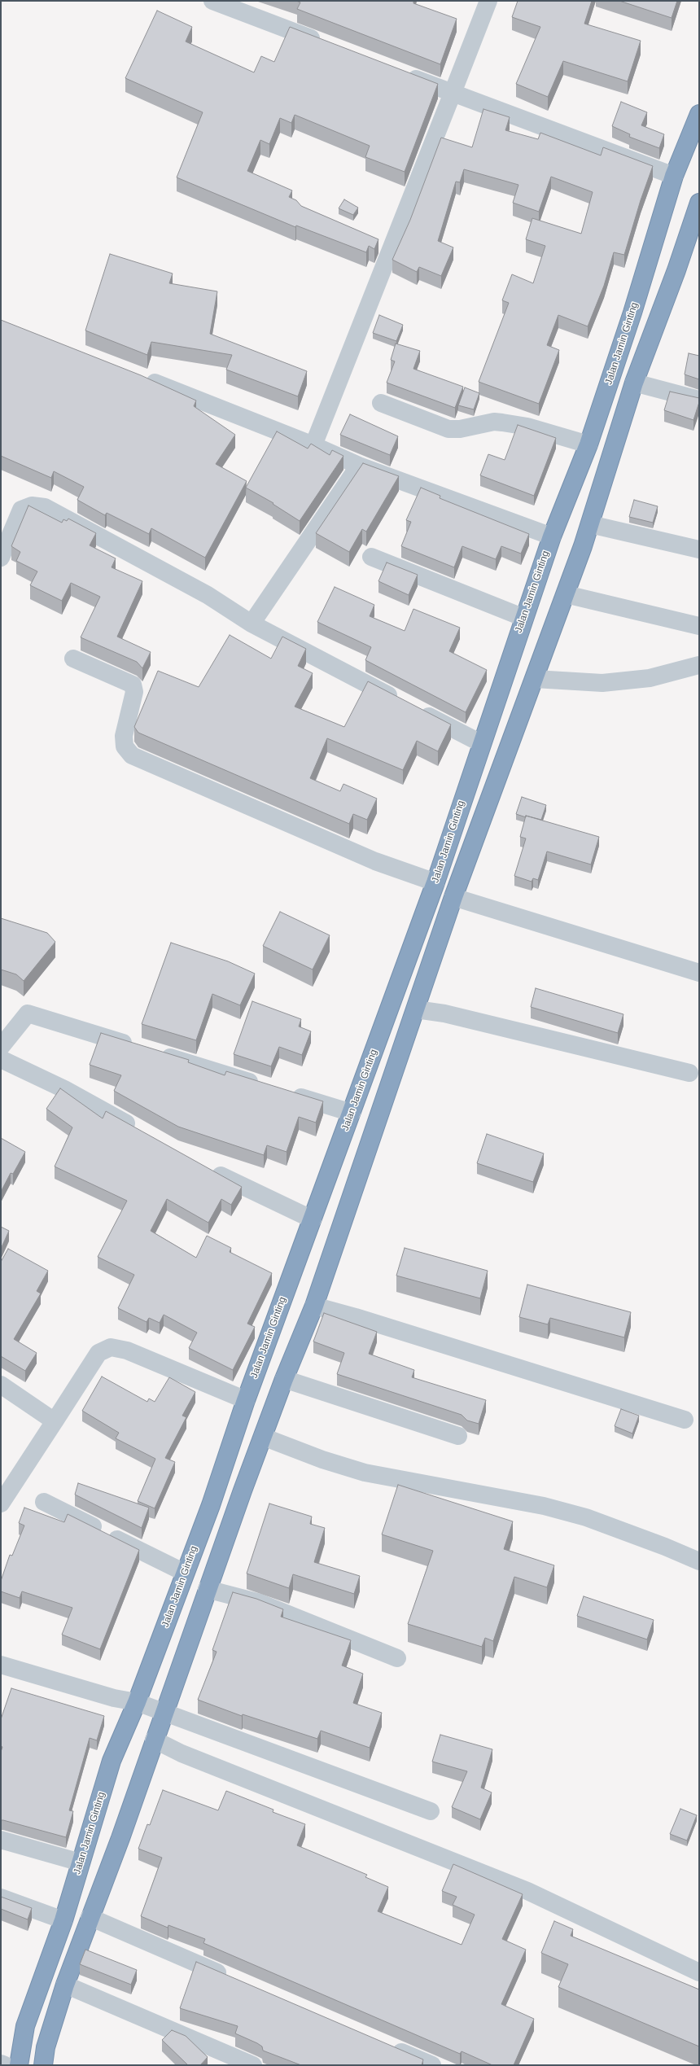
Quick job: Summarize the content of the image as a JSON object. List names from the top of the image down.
{
  "streets": {
    "highway": ["Jalan Jamin Ginting"]
  }
}
